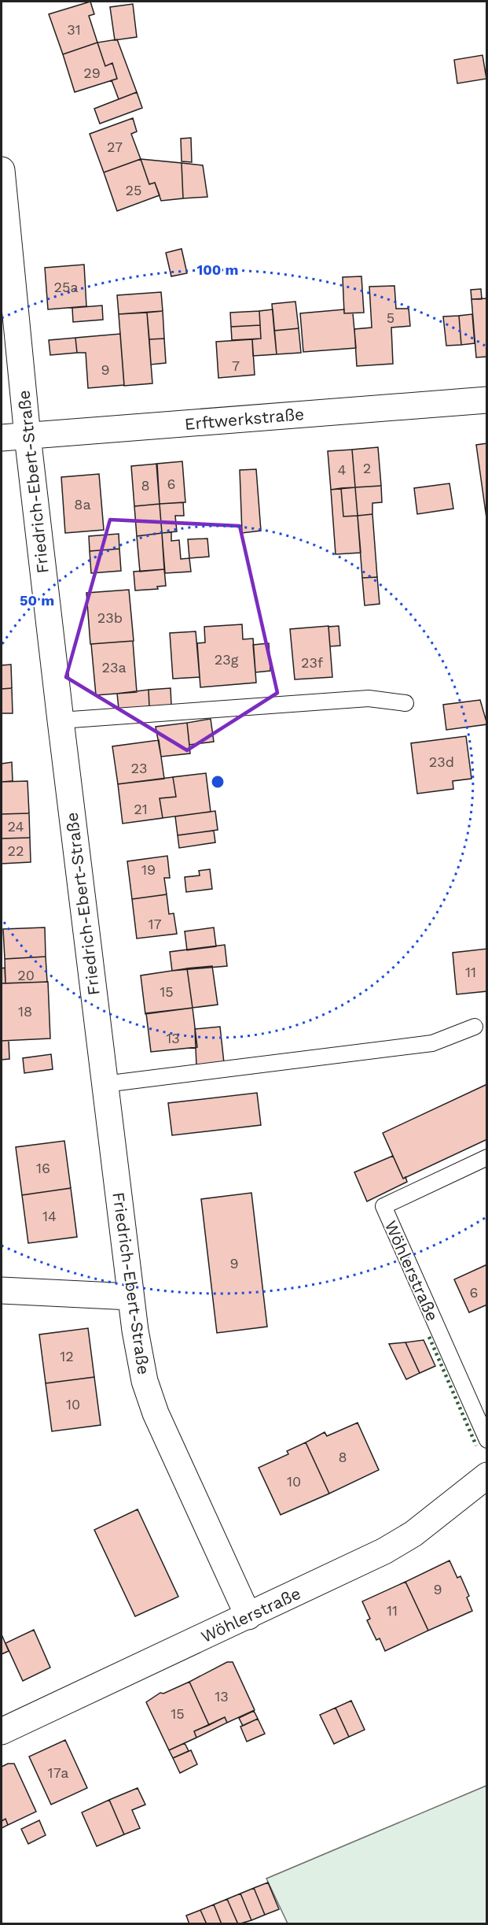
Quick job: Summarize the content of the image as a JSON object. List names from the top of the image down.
{
  "streets": {
    "street": ["Erftwerkstraße", "Friedrich-Ebert-Straße", "Wöhlerstraße"]
  },
  "crossings": [
    ["Erftwerkstraße", "Friedrich-Ebert-Straße"],
    ["Friedrich-Ebert-Straße", "Wöhlerstraße"]
  ],
  "house_numbers": [
    "31",
    "29",
    "27",
    "25",
    "25a",
    "5",
    "7",
    "9",
    "2",
    "4",
    "6",
    "8",
    "8a",
    "23b",
    "23g",
    "23f",
    "23a",
    "23d",
    "23",
    "21",
    "24",
    "22",
    "19",
    "17",
    "11",
    "20",
    "15",
    "18",
    "13",
    "16",
    "14",
    "9",
    "6",
    "12",
    "10",
    "8",
    "10",
    "9",
    "11",
    "13",
    "15",
    "17a"
  ],
  "rings": ["100 m", "50 m"]
}
